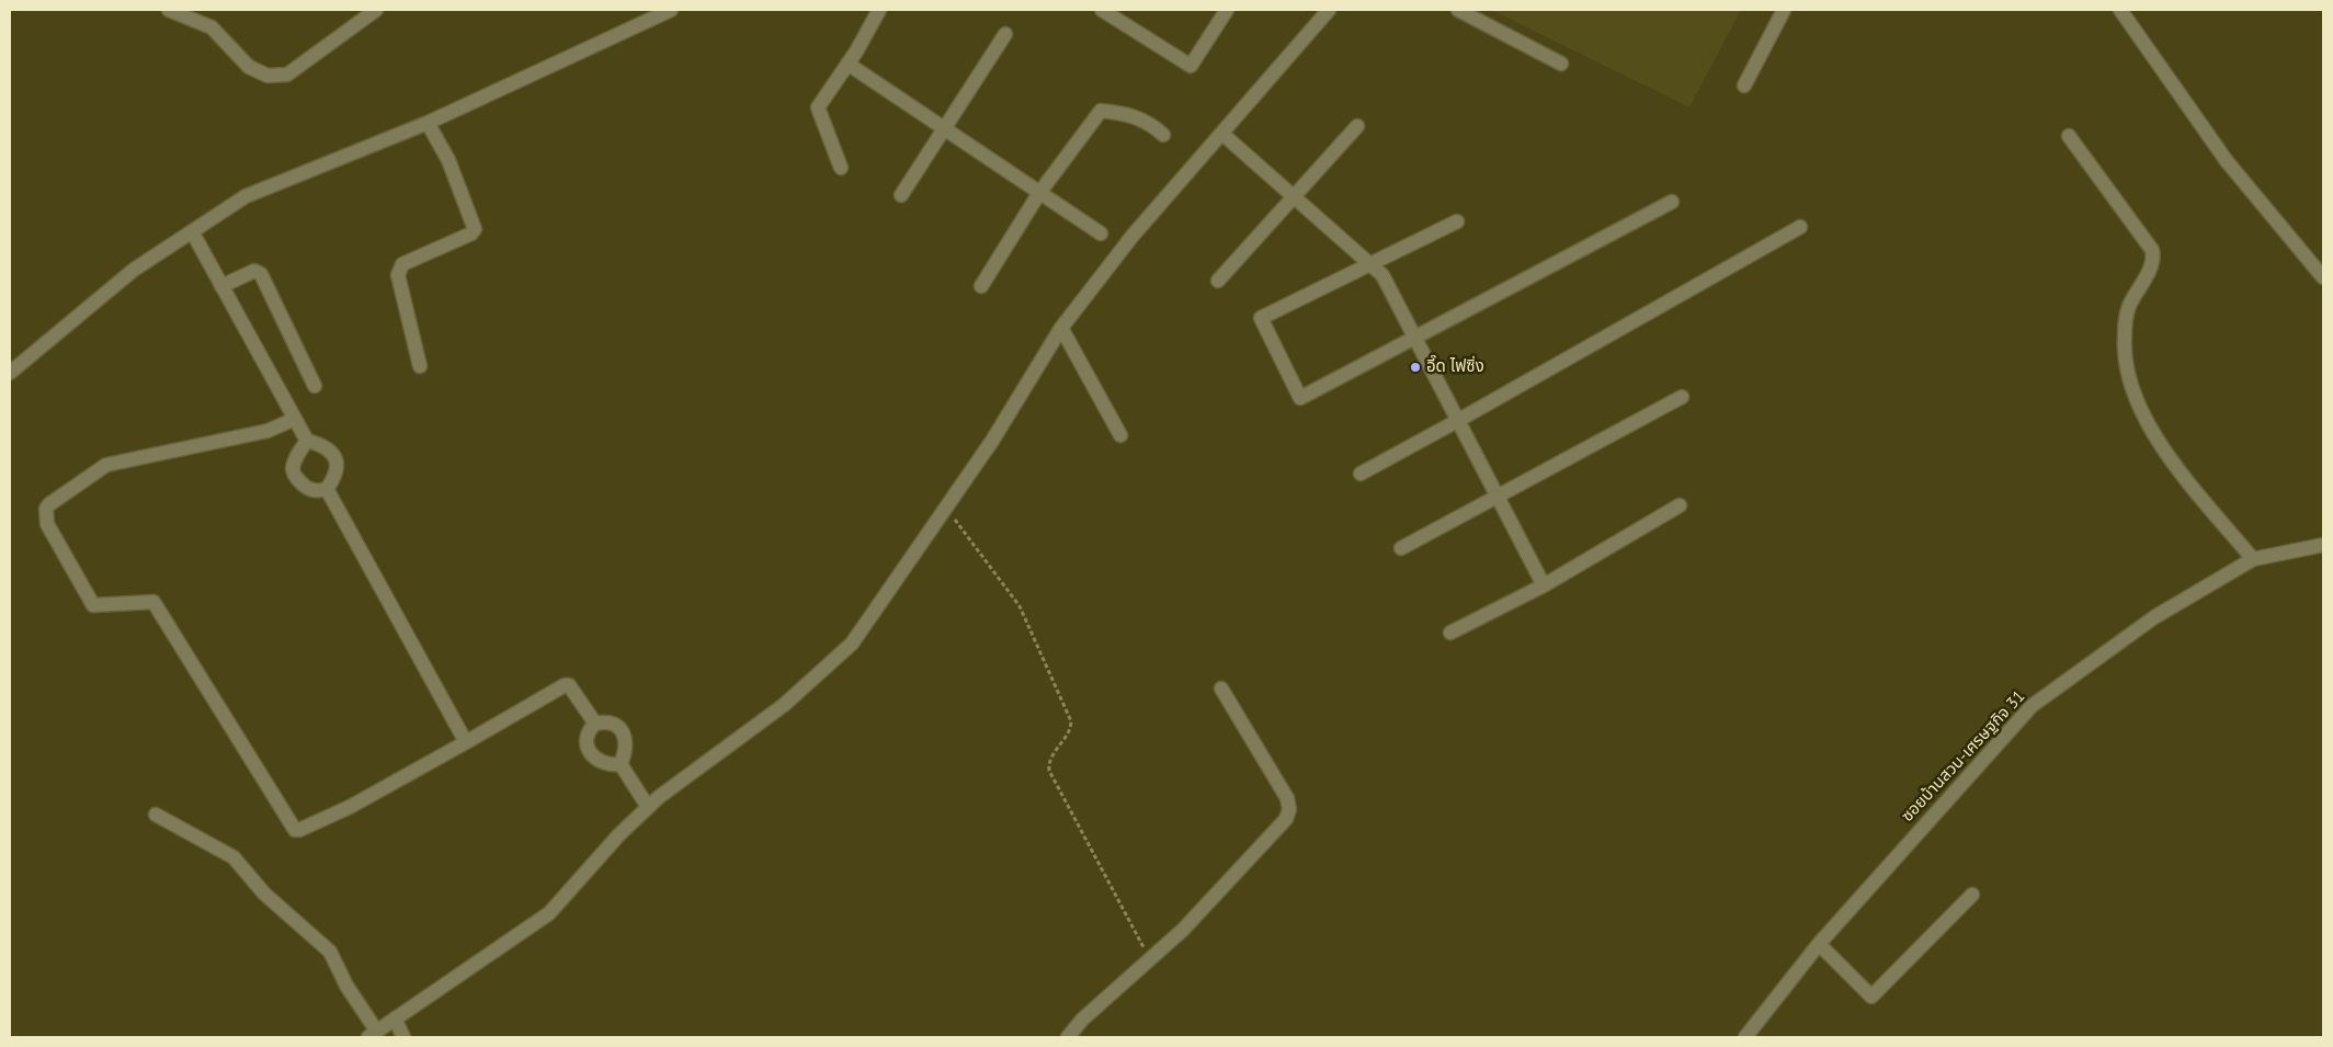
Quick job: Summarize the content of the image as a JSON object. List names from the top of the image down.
{
  "streets": {
    "street": ["ซอยบ้านสวน-เศรษฐกิจ 31"]
  },
  "places": ["อี๊ด ไฟซิ่ง"]
}
